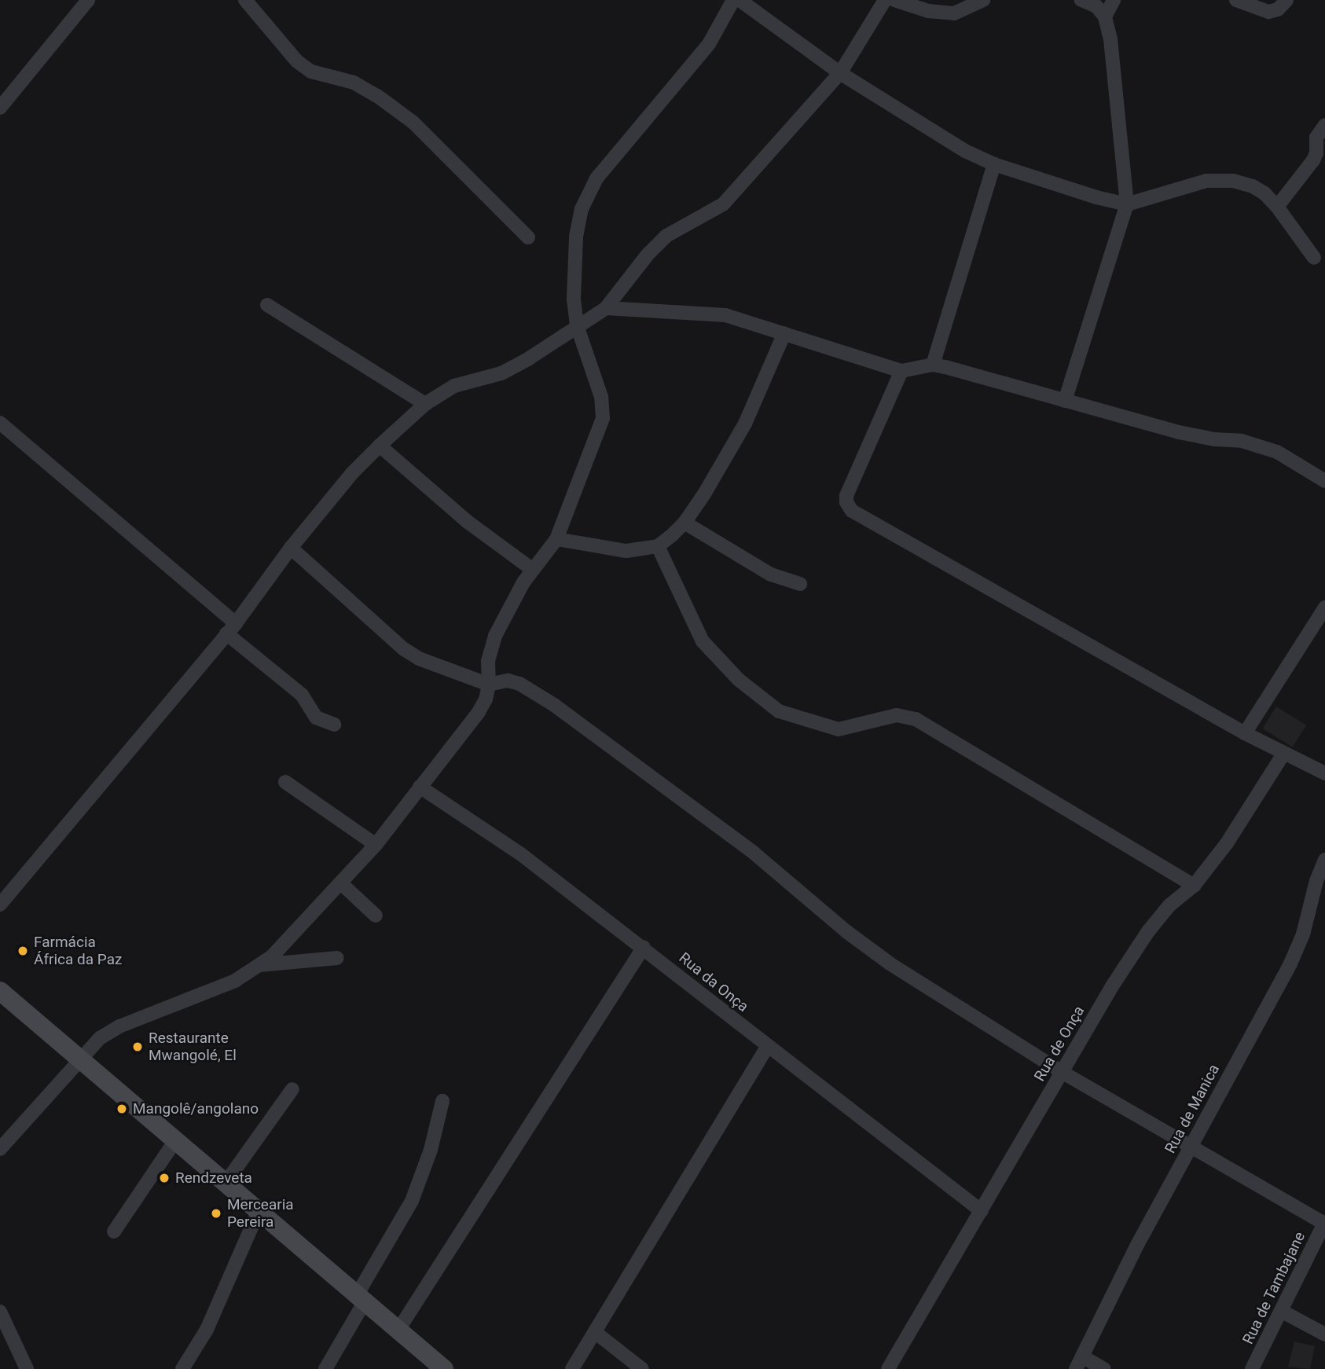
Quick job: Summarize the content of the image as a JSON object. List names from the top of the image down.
{
  "streets": {
    "street": [
      "Rua da Onça",
      "Rua de Onça",
      "Rua de Manica",
      "Rua de Tambajane"
    ]
  },
  "crossings": [
    ["Rua da Onça", "Rua de Onça"]
  ],
  "places": [
    "Farmácia África da Paz",
    "Restaurante Mwangolé, El",
    "Mangolê/angolano",
    "Rendzeveta",
    "Mercearia Pereira"
  ]
}
